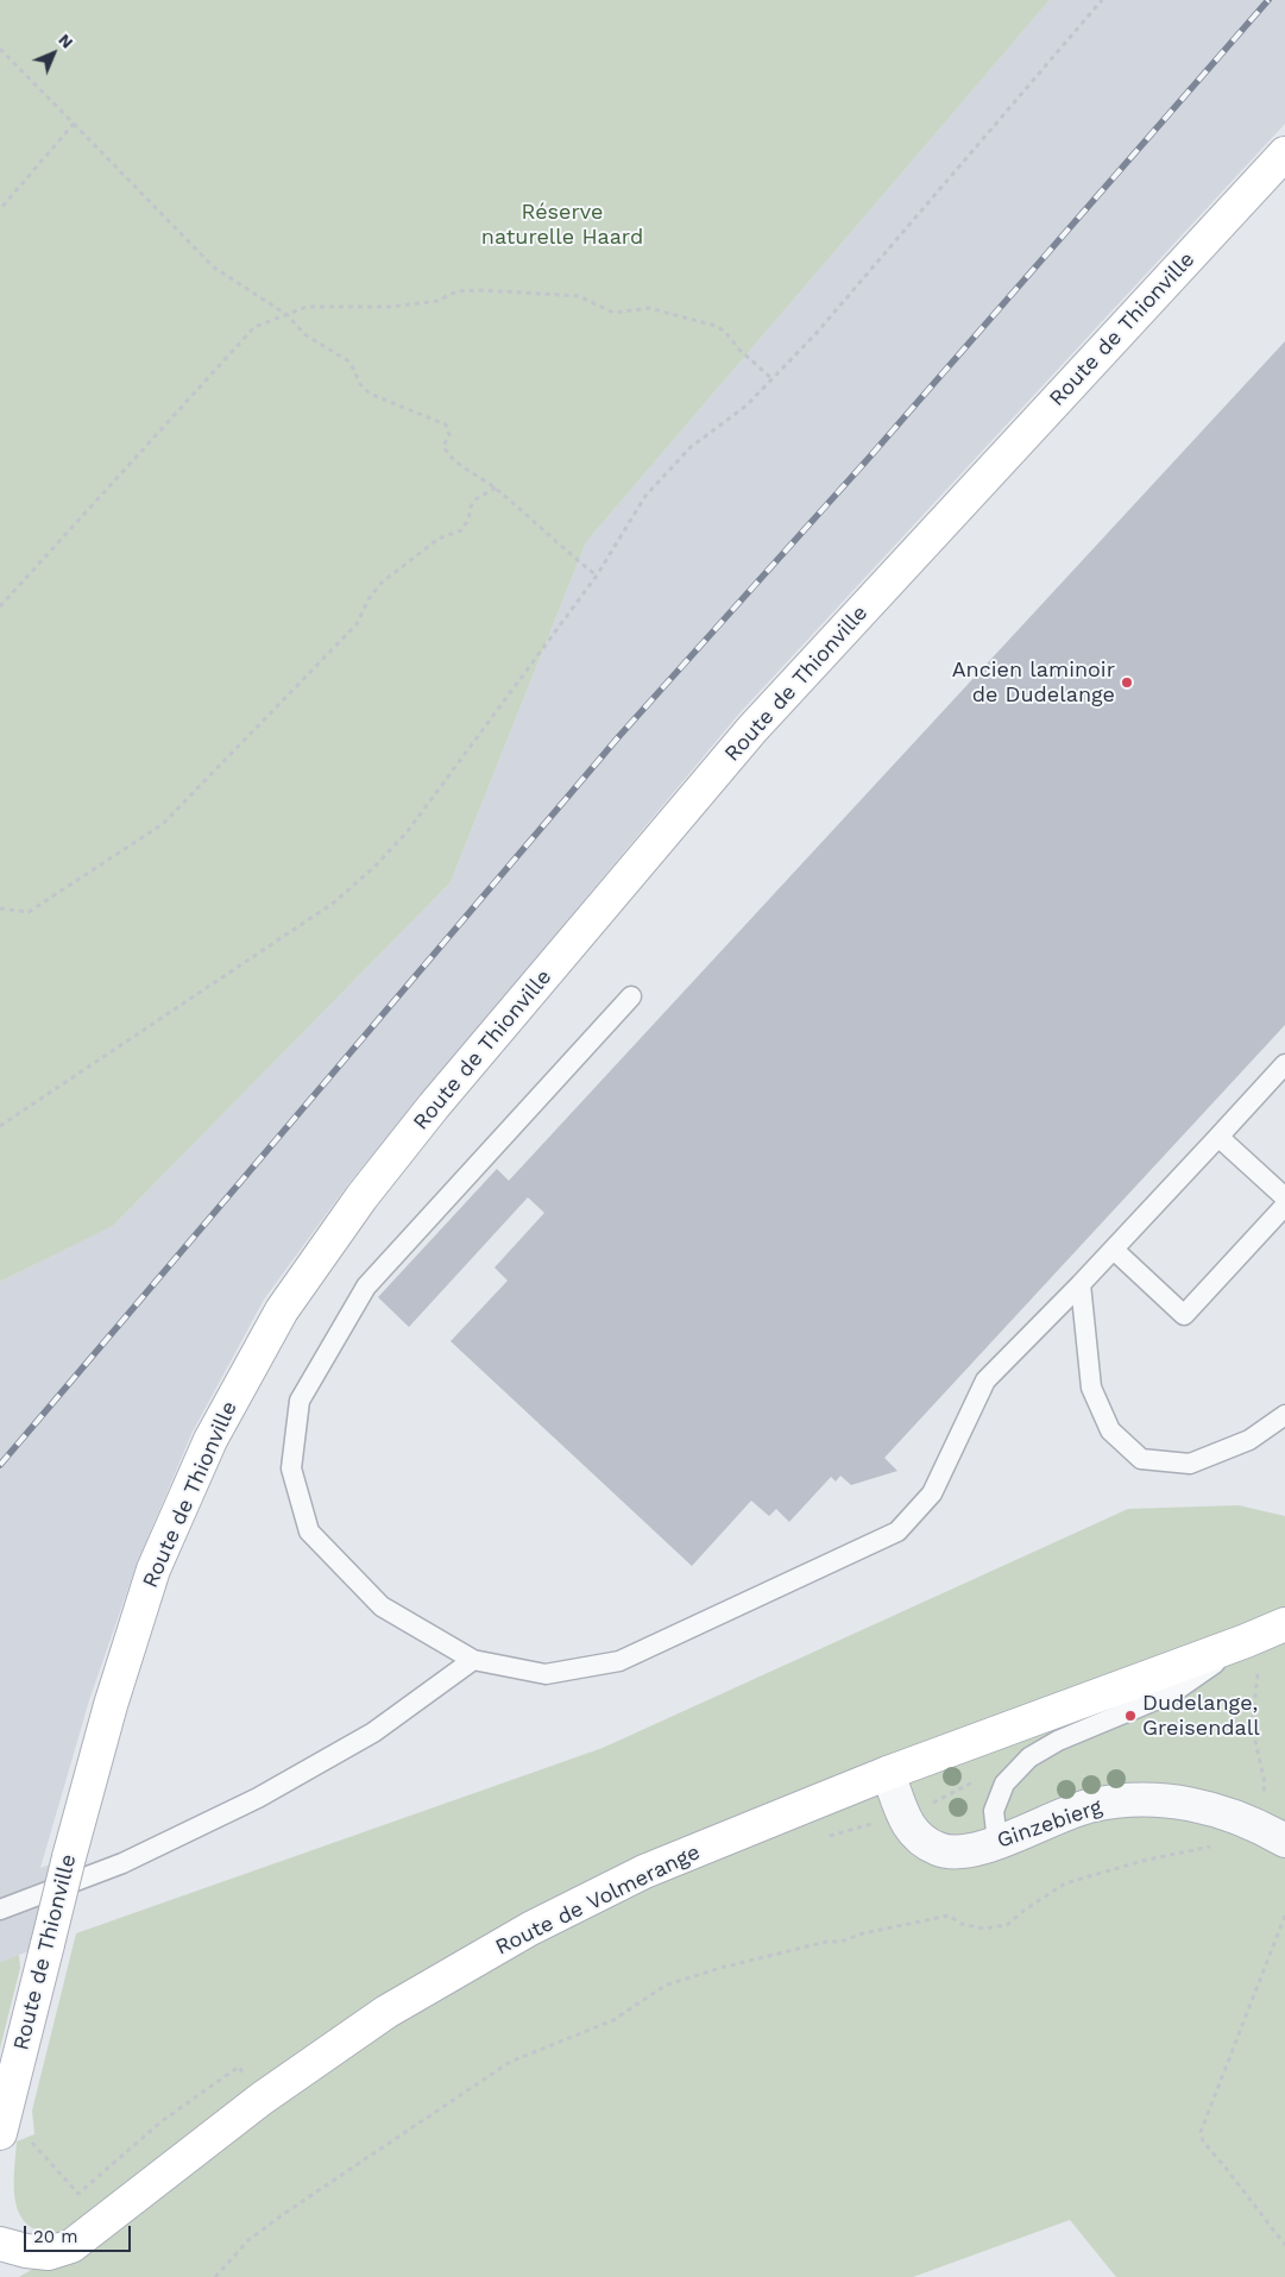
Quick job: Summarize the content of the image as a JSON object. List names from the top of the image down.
{
  "streets": {
    "main road": ["Route de Thionville", "Route de Volmerange"],
    "street": ["Ginzebierg"]
  },
  "crossings": [
    ["Ginzebierg", "Route de Volmerange"]
  ],
  "parks": ["Réserve naturelle Haard"],
  "places": ["Ancien laminoir de Dudelange", "Dudelange, Greisendall"],
  "scale_bar": "20 m",
  "north": "top right"
}
